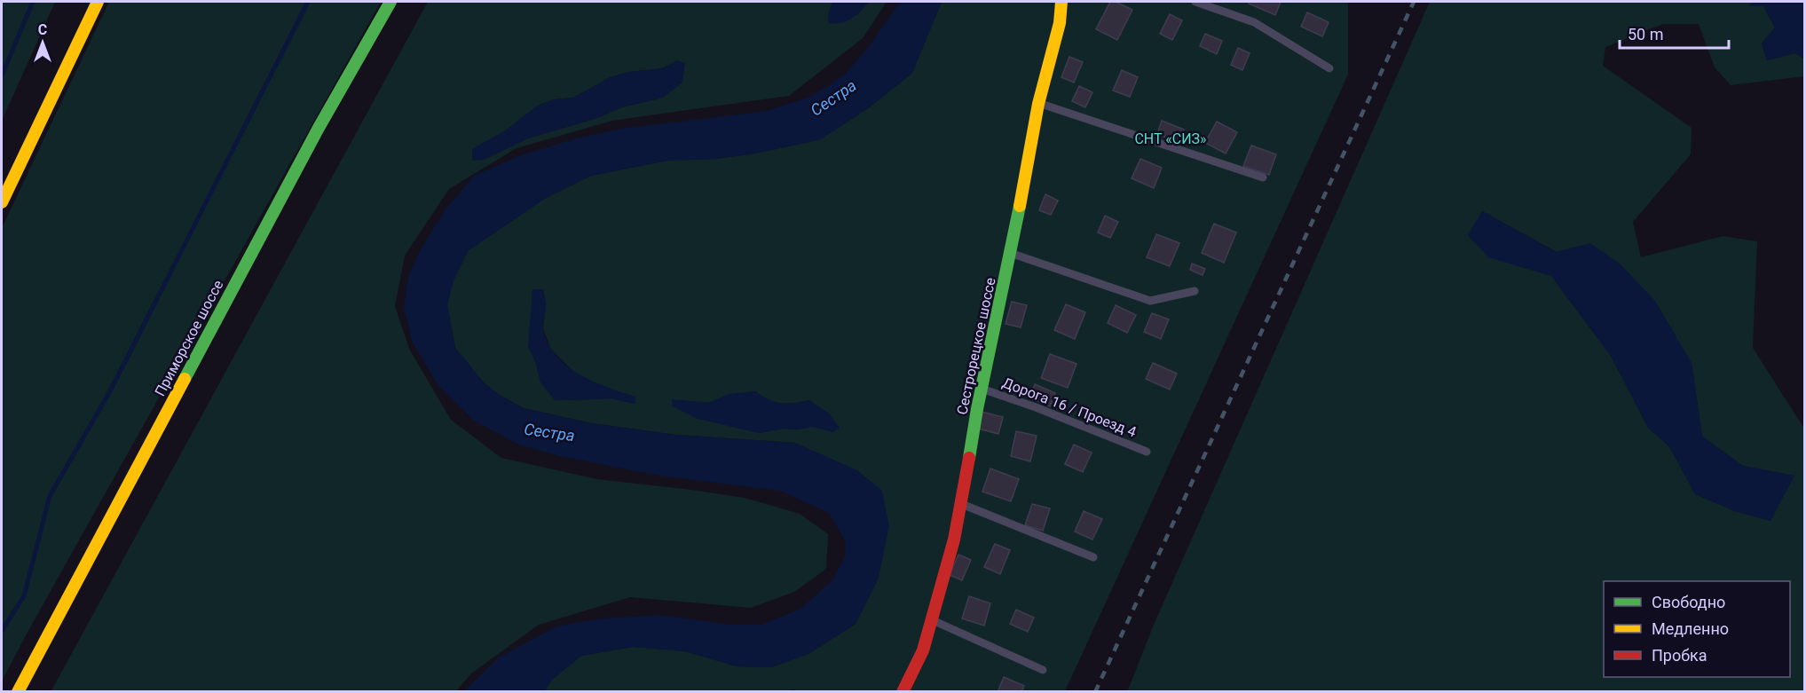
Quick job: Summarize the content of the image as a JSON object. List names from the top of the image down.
{
  "streets": {
    "main road": ["Приморское шоссе", "Сестрорецкое шоссе"],
    "lane": ["Дорога 16 / Проезд 4"]
  },
  "crossings": [
    ["Сестрорецкое шоссе", "Дорога 16 / Проезд 4"]
  ],
  "water": ["Сестра"],
  "parks": ["СНТ «СИЗ»"],
  "legend": ["Свободно", "Медленно", "Пробка"],
  "scale_bar": "50 m",
  "north": "top"
}
